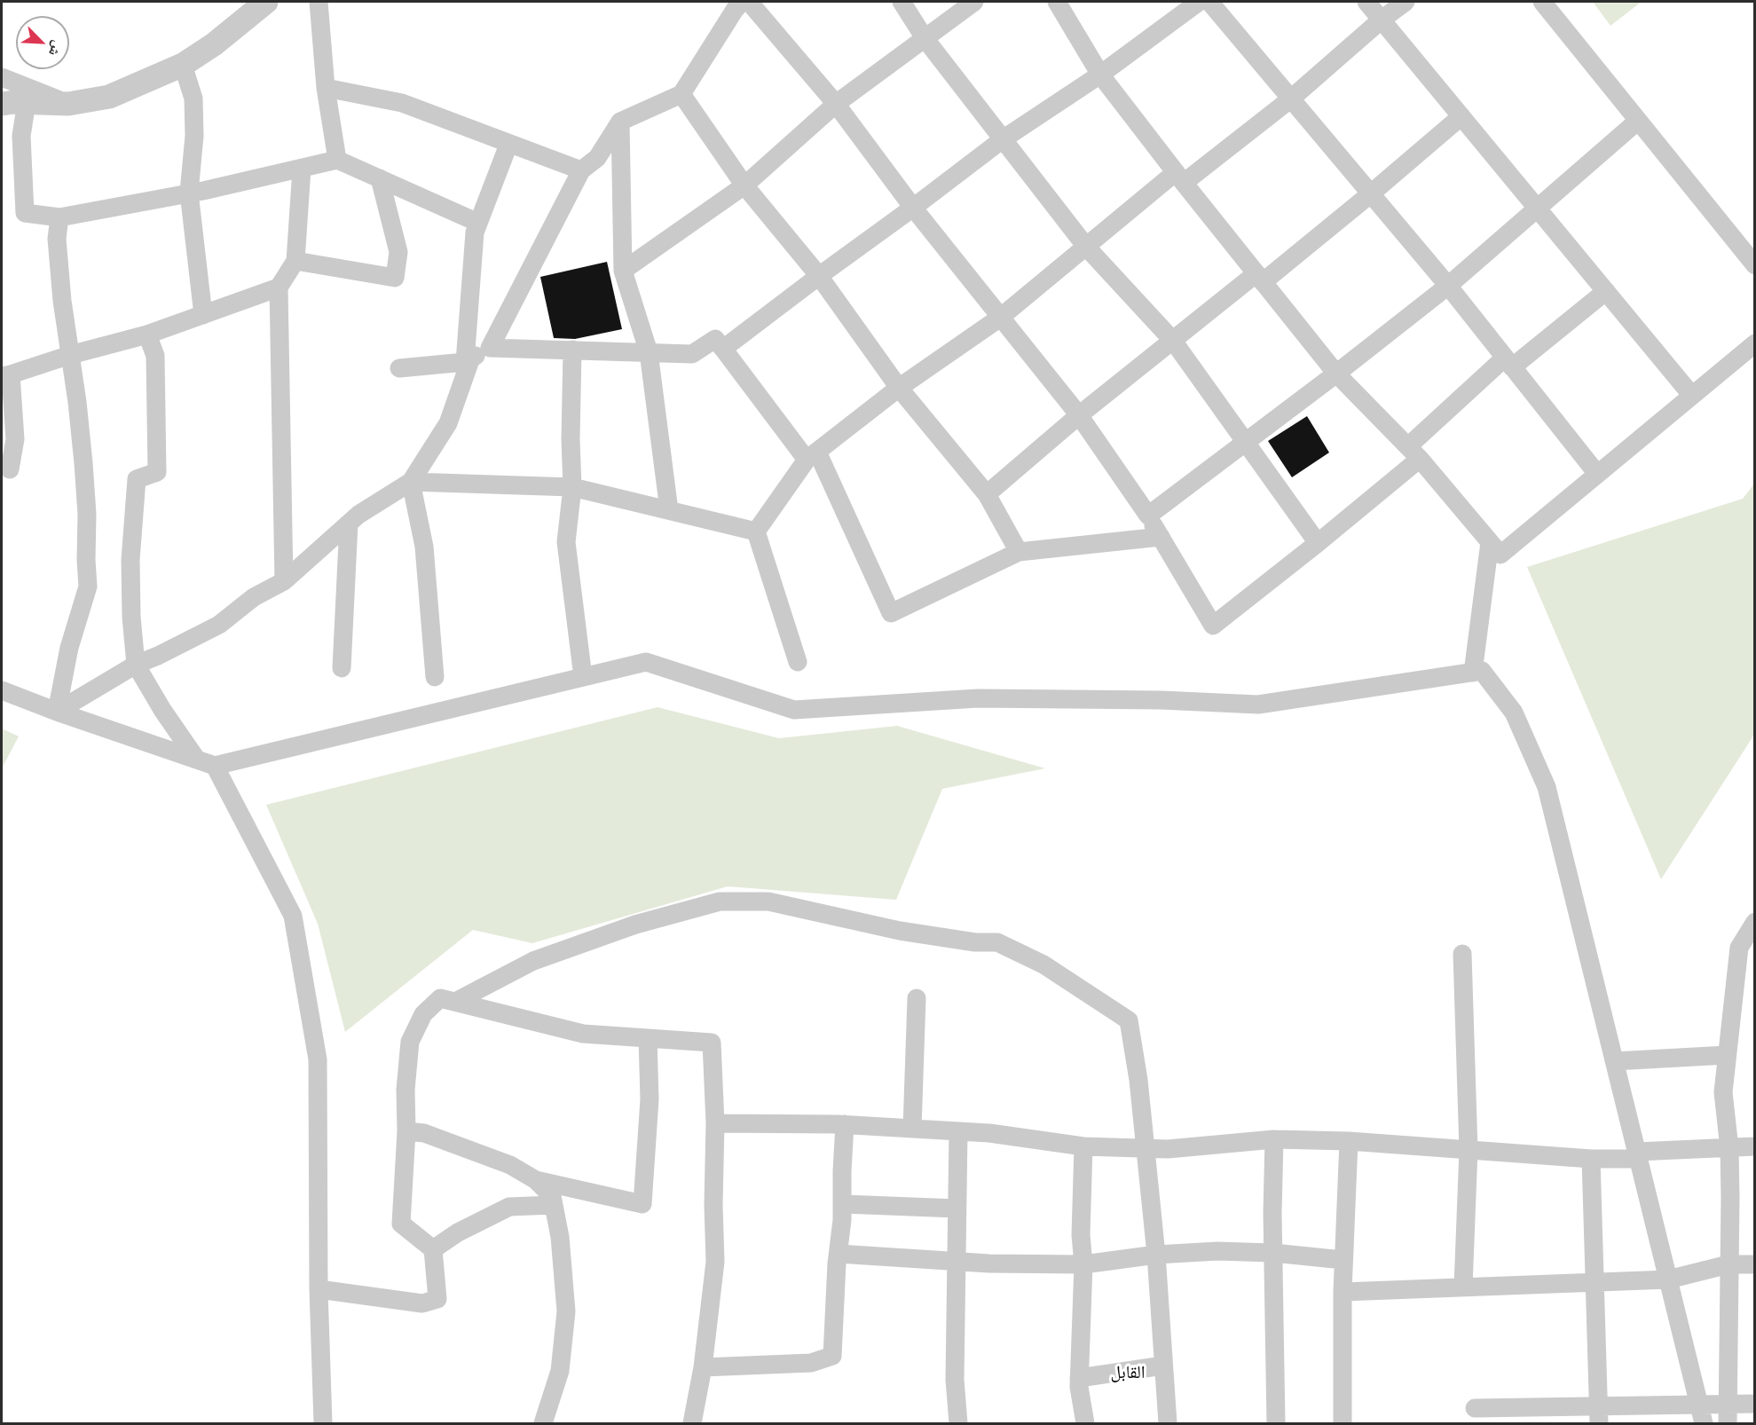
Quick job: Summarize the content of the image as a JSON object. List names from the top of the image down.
{
  "districts": ["القابل"],
  "north": "bottom right"
}
